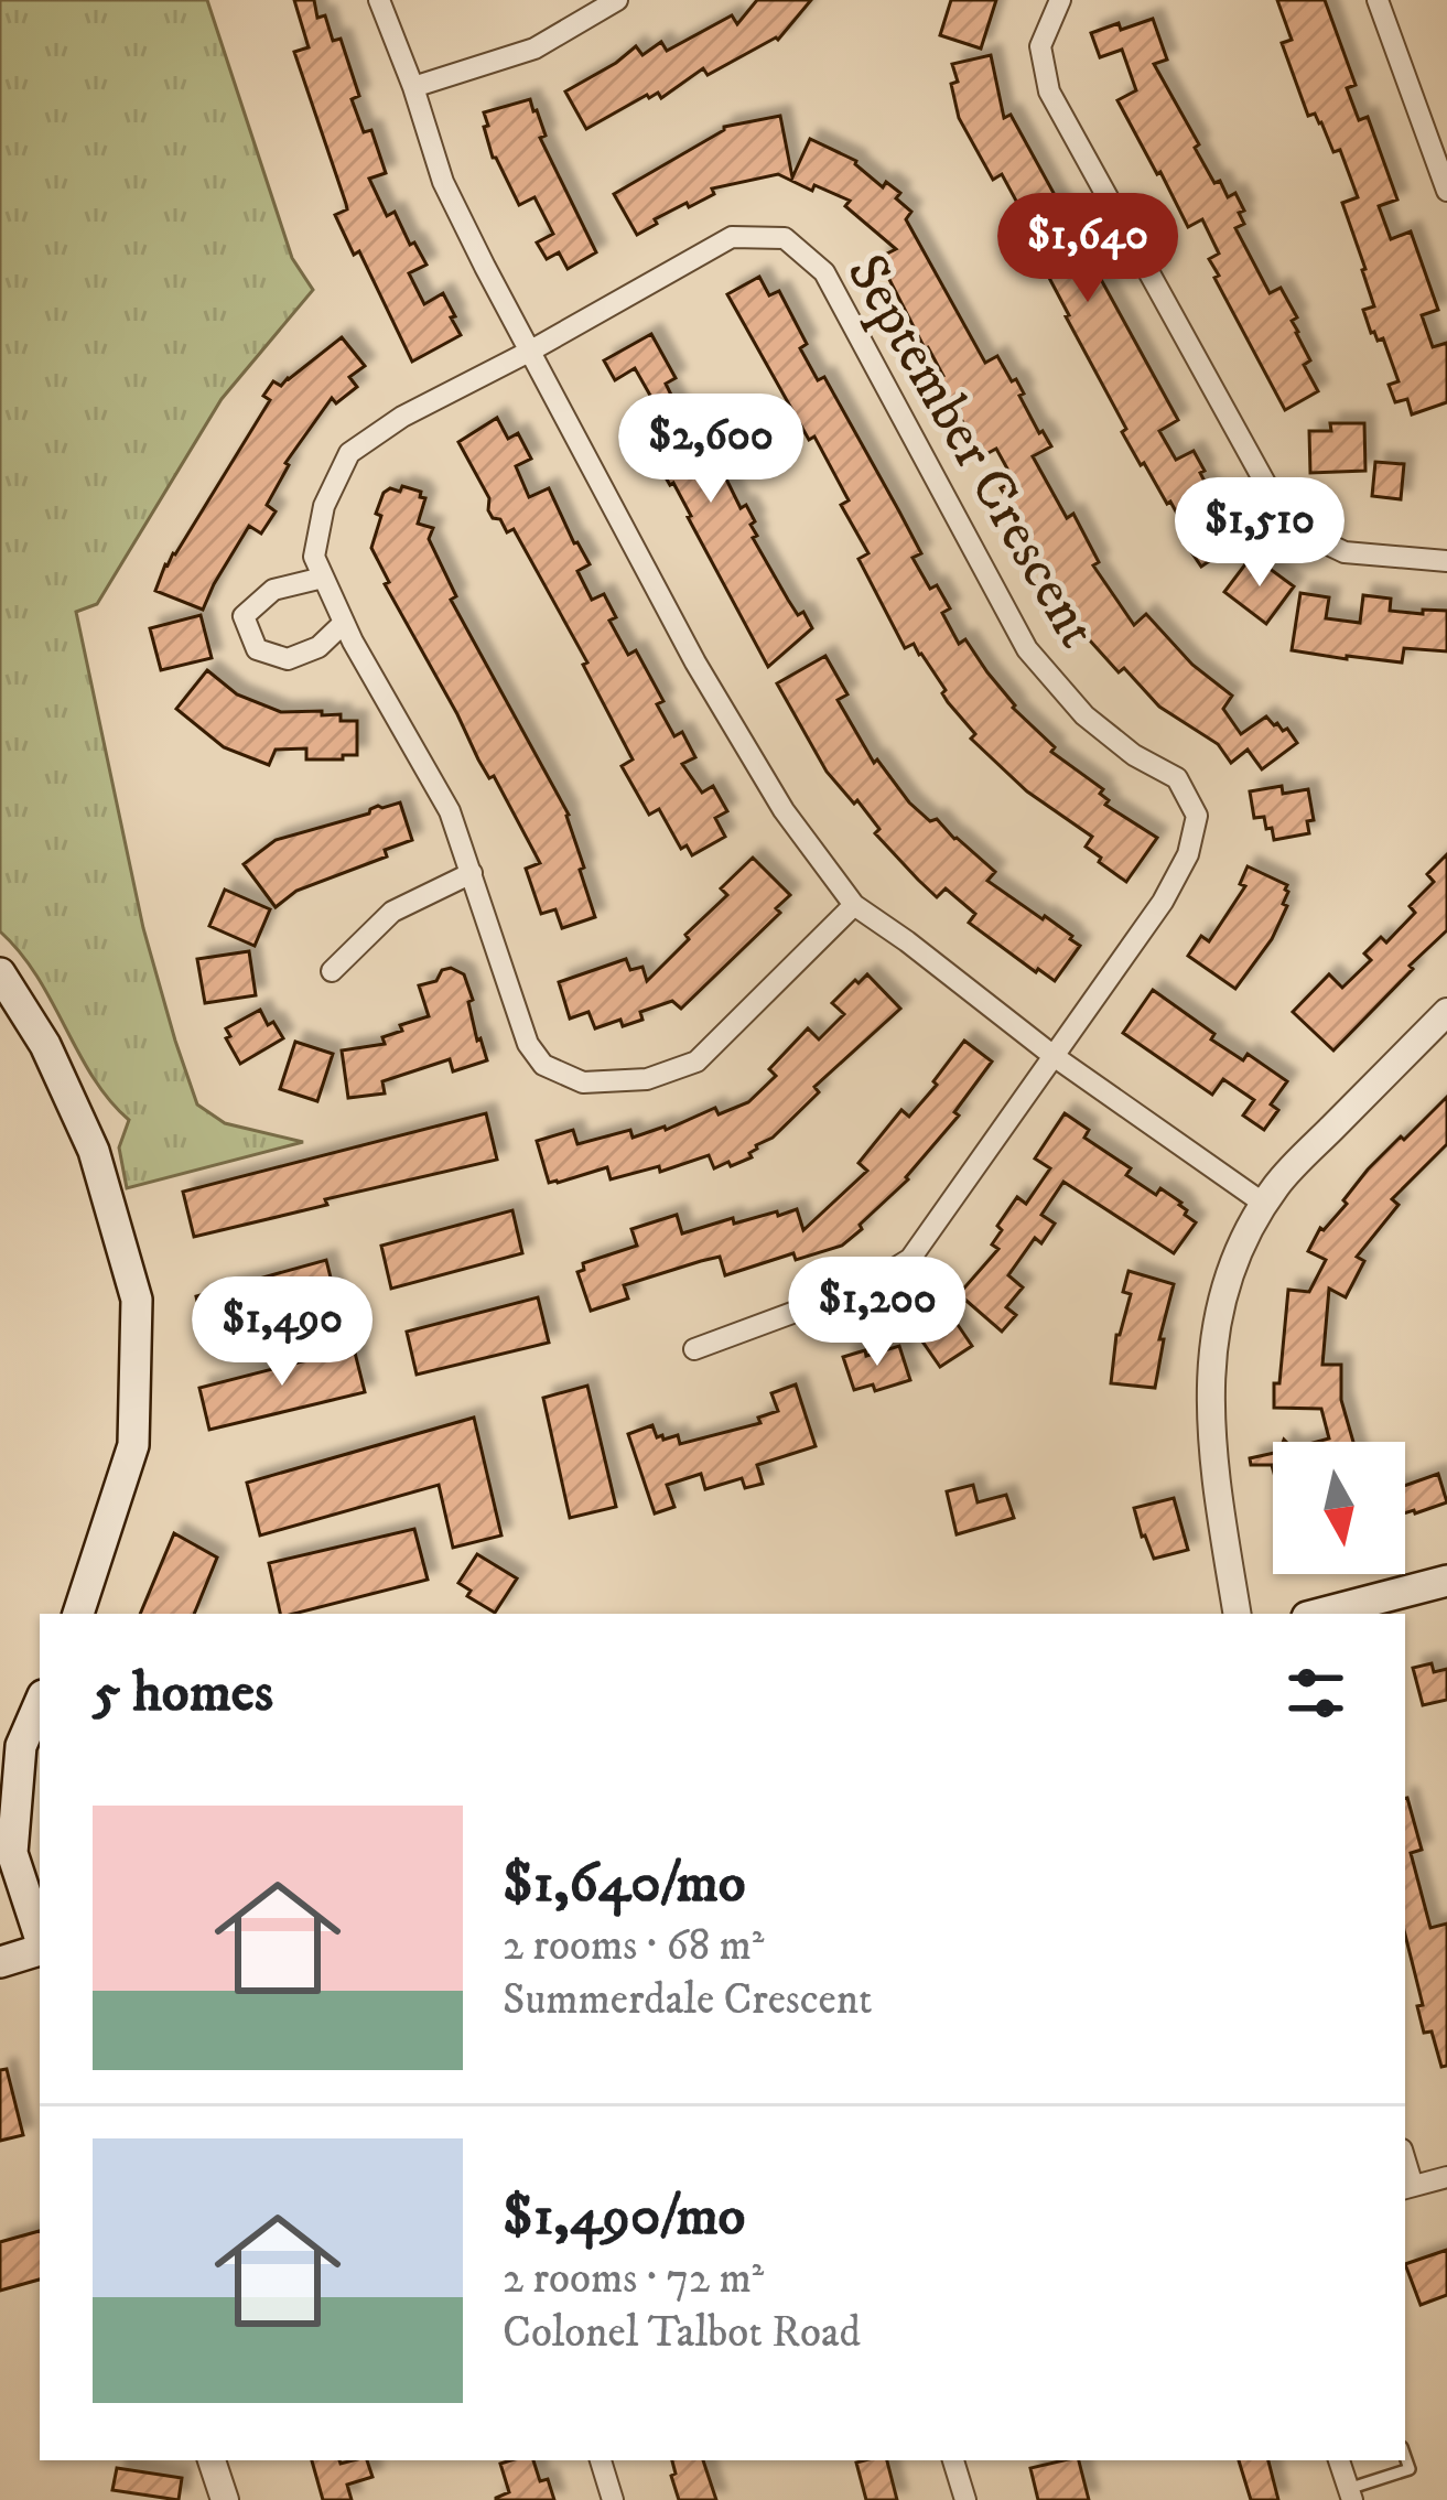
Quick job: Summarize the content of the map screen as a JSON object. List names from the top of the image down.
{
  "streets": {
    "street": ["September Crescent"]
  },
  "north": "bottom",
  "page": {
    "price": [
      "$1,640",
      "$2,600",
      "$1,510",
      "$1,200",
      "$1,490"
    ],
    "heading": "5 homes",
    "list": [
      {
        "name": "$1,640/mo",
        "note": "2 rooms · 68 m² · Summerdale Crescent"
      },
      {
        "name": "$1,490/mo",
        "note": "2 rooms · 72 m² · Colonel Talbot Road"
      }
    ]
  }
}
